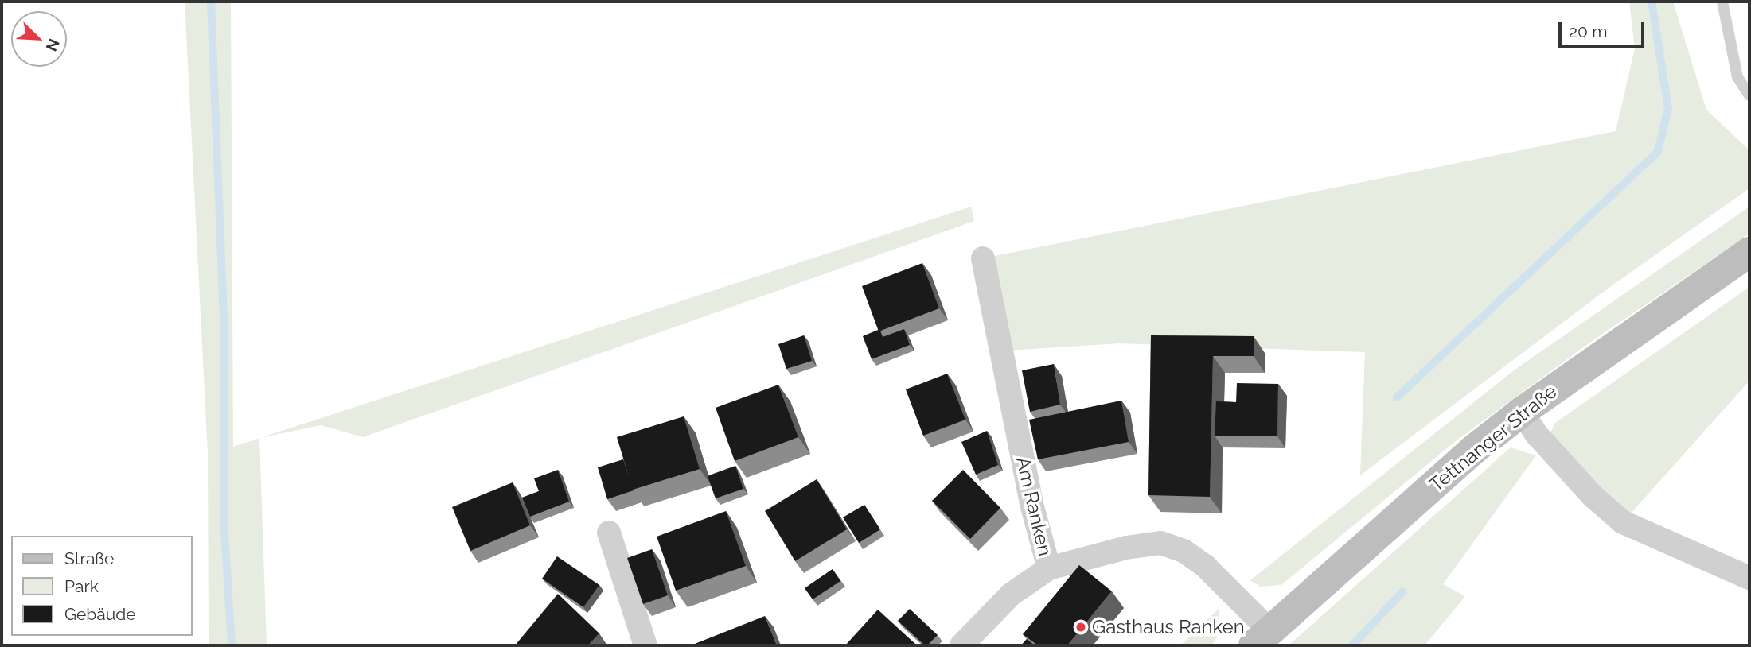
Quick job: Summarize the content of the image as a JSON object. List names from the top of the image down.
{
  "streets": {
    "main road": ["Tettnanger Straße"],
    "street": ["Am Ranken"]
  },
  "crossings": [
    ["Tettnanger Straße", "Am Ranken"]
  ],
  "places": ["Gasthaus Ranken"],
  "legend": ["Straße", "Park", "Gebäude"],
  "scale_bar": "20 m",
  "north": "bottom right"
}
